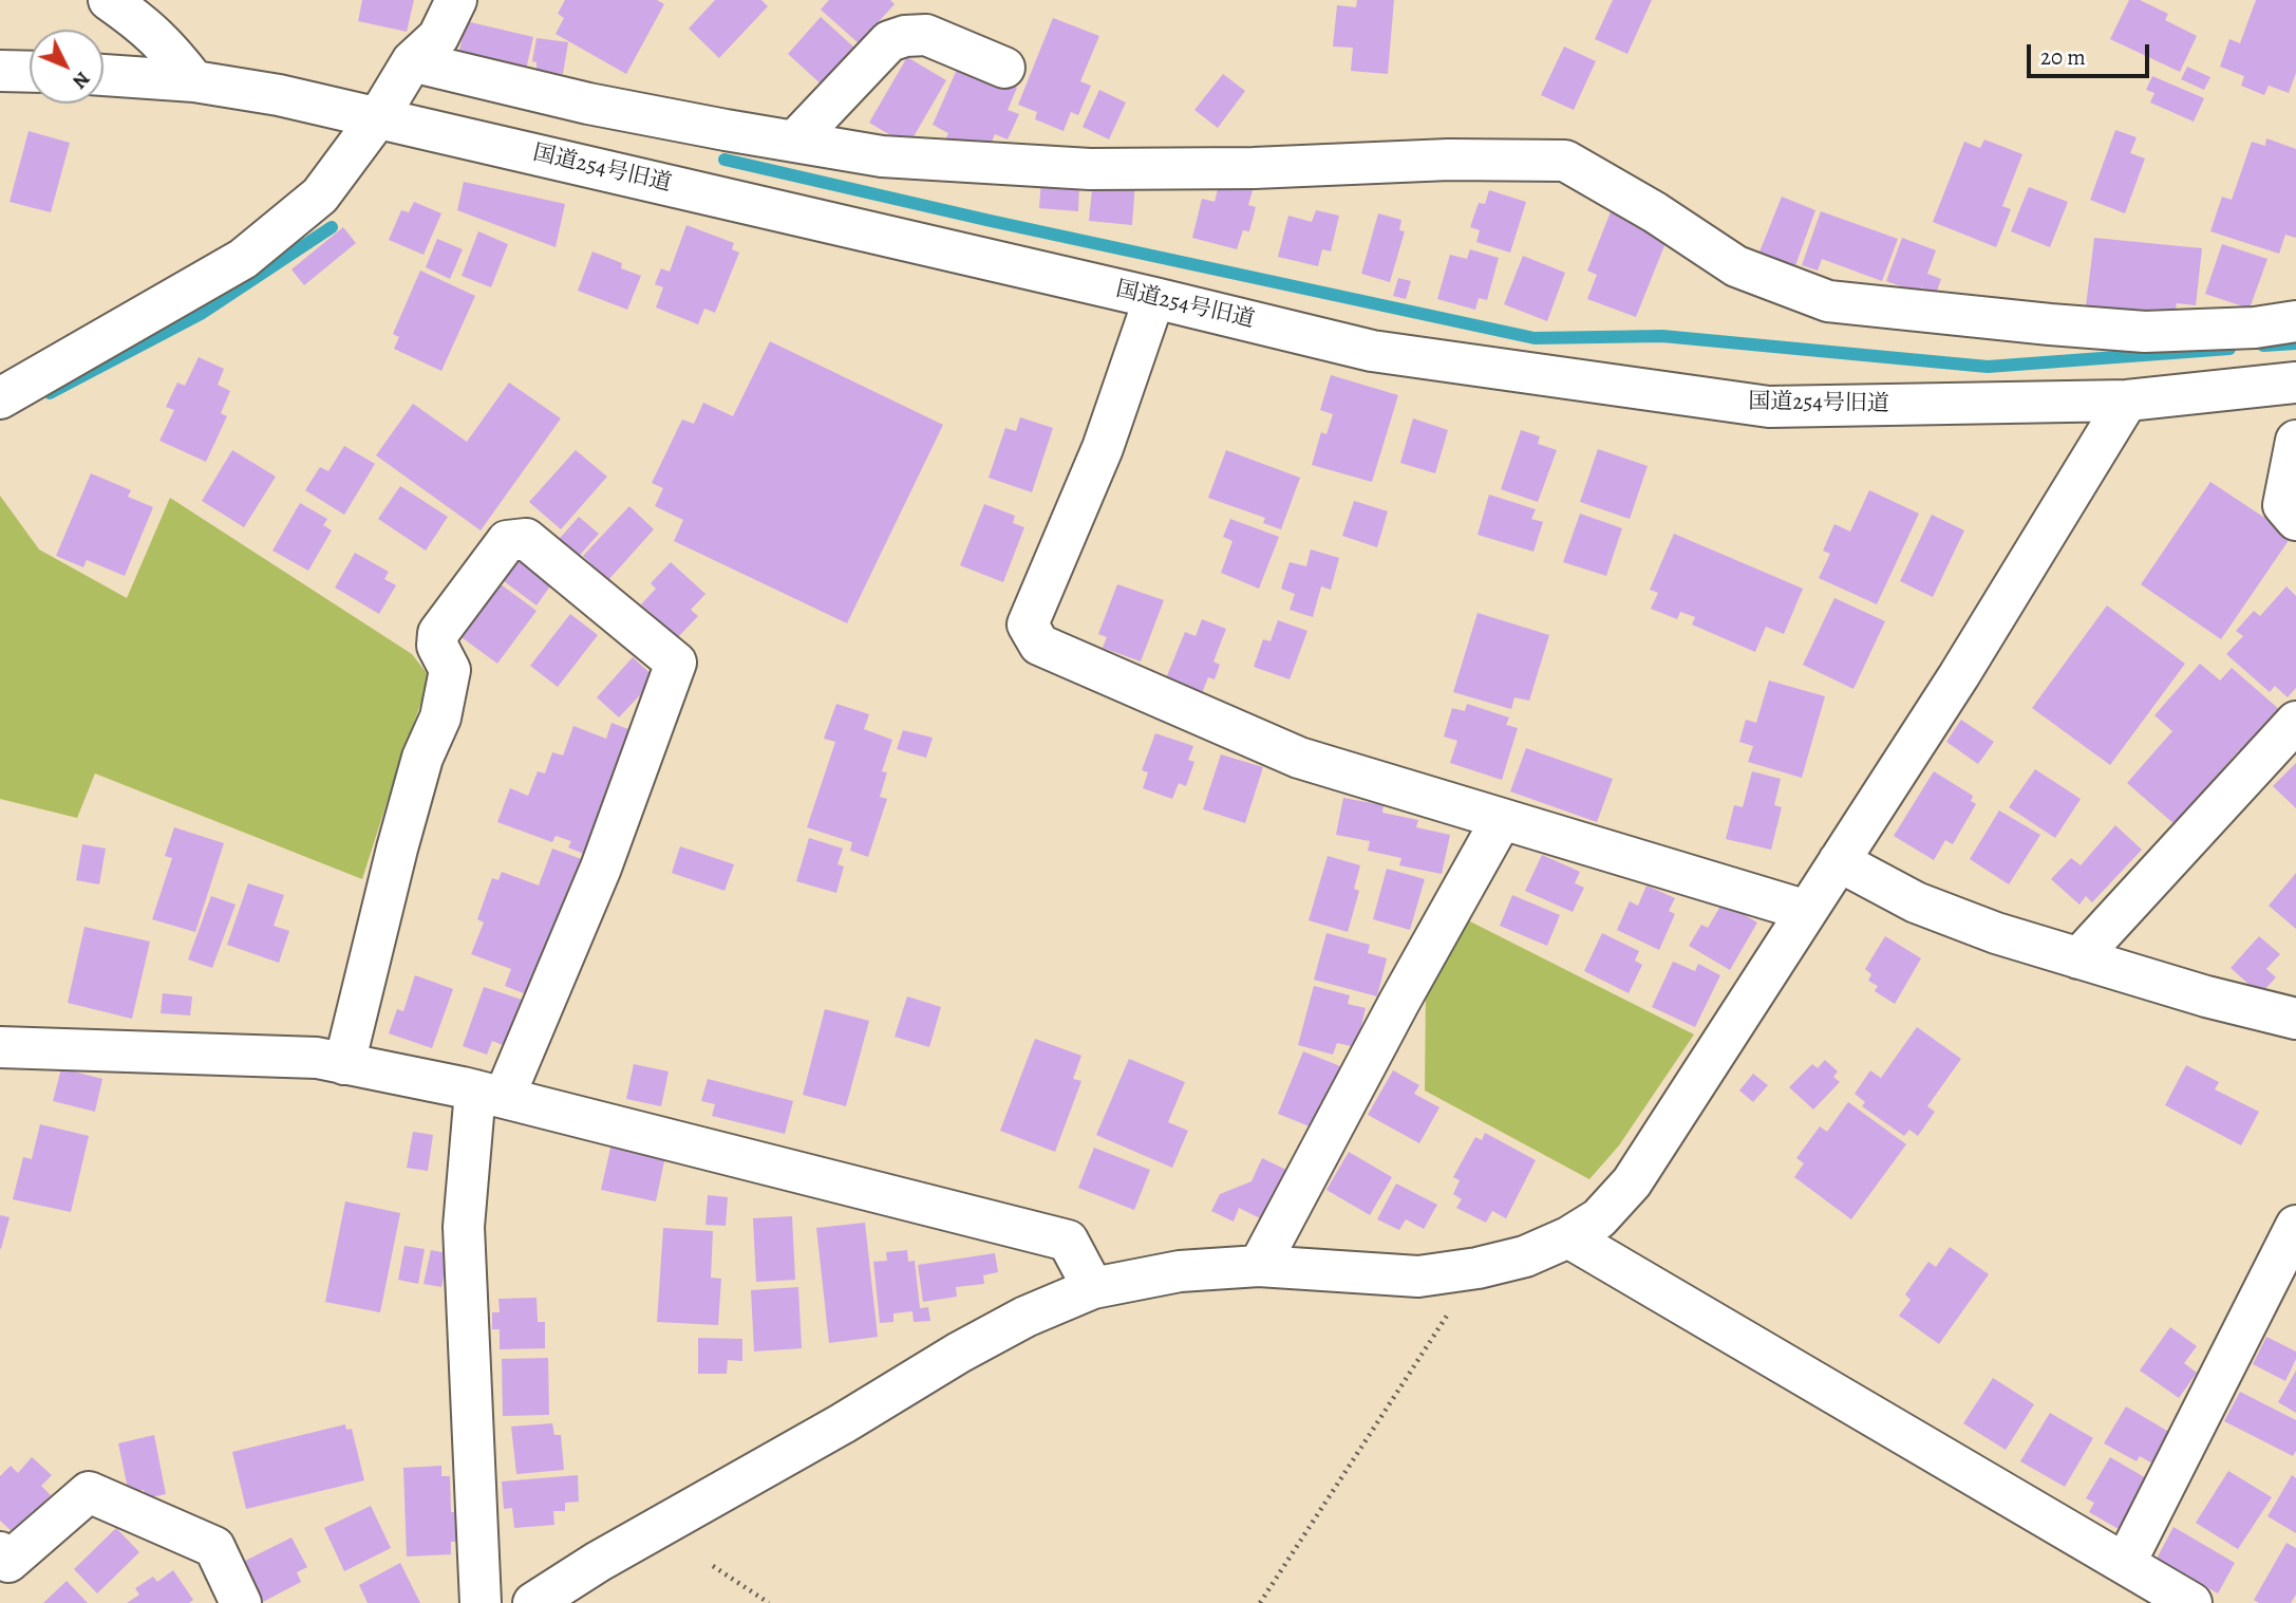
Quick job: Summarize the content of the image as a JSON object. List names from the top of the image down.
{
  "streets": {
    "street": ["国道254号旧道"]
  },
  "scale_bar": "20 m",
  "north": "bottom right"
}
